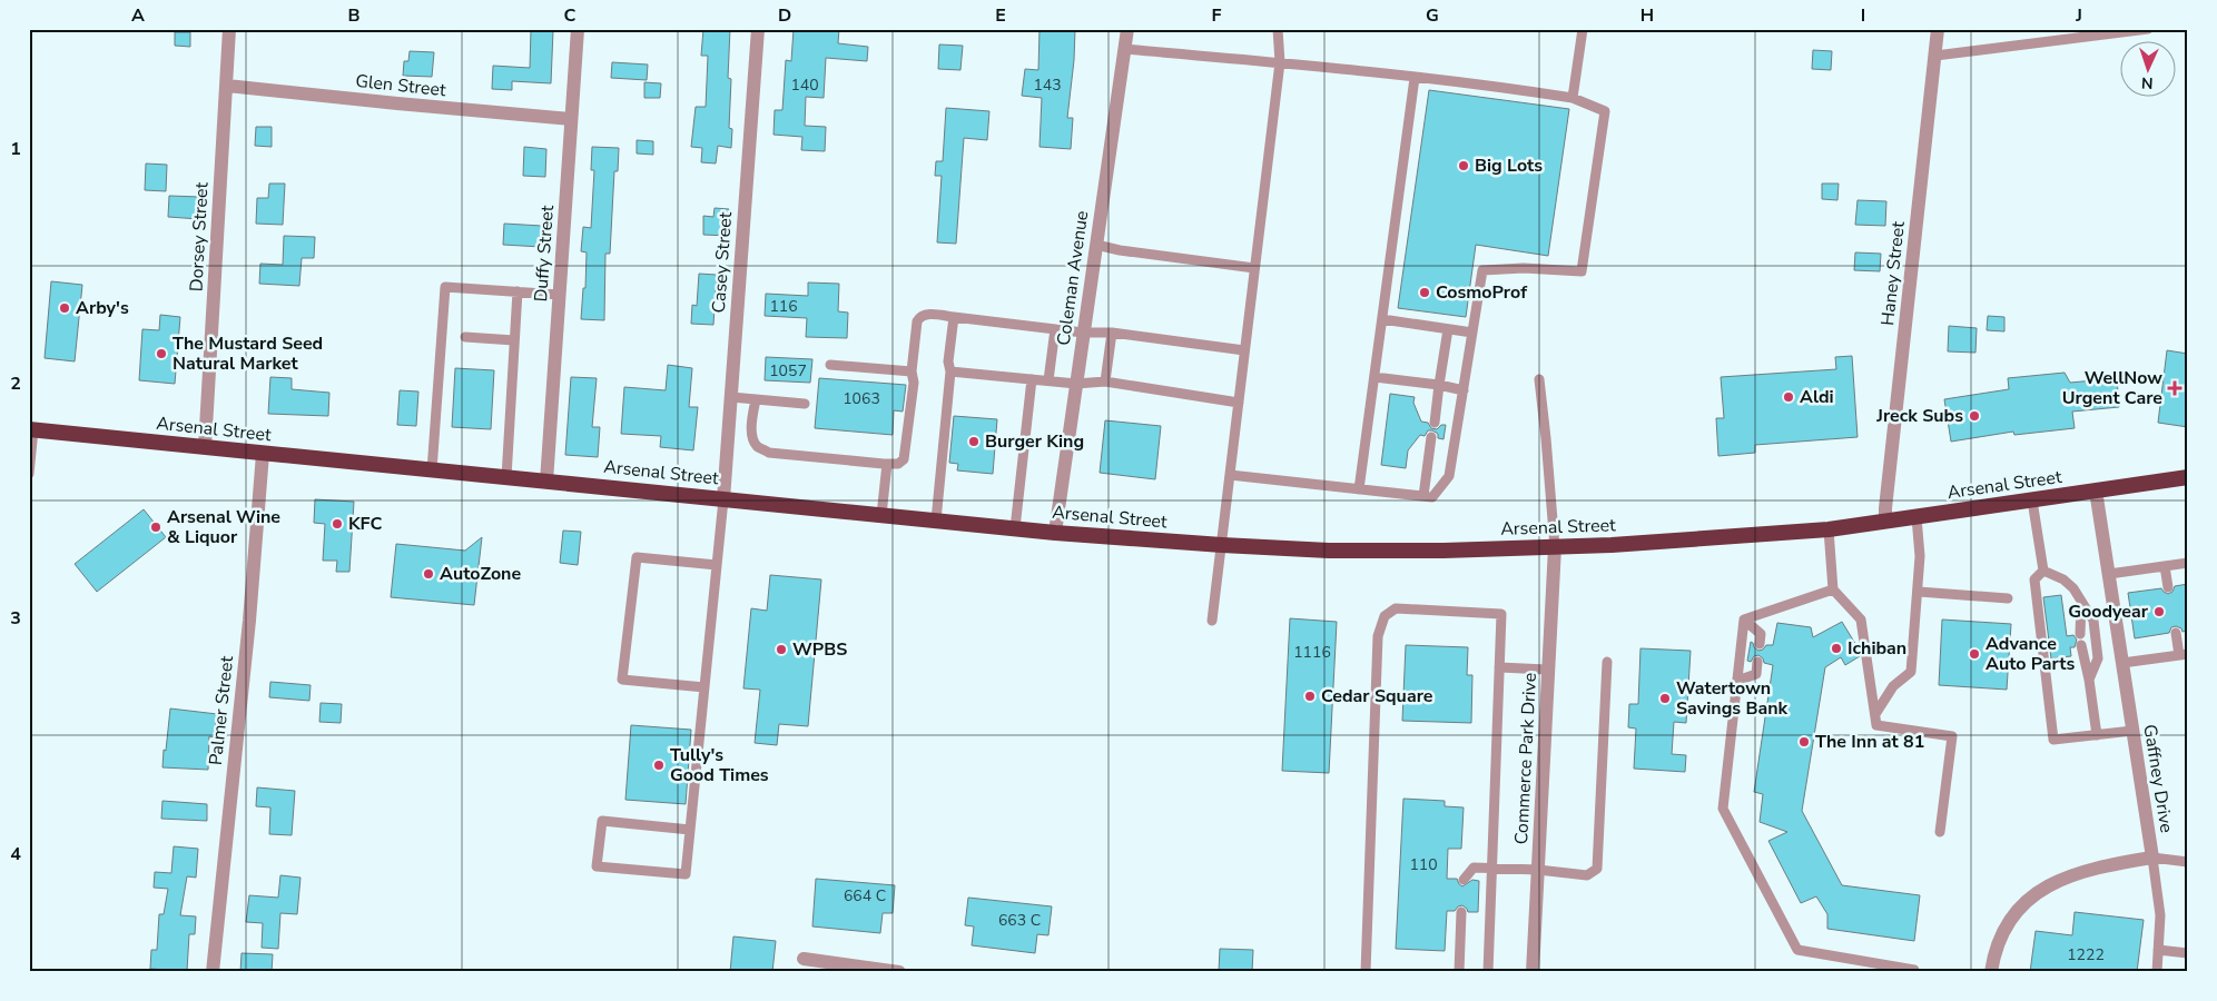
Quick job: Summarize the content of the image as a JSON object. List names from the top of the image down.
{
  "streets": {
    "highway": ["Arsenal Street"],
    "street": [
      "Glen Street",
      "Dorsey Street",
      "Duffy Street",
      "Casey Street",
      "Haney Street",
      "Coleman Avenue",
      "Palmer Street",
      "Commerce Park Drive",
      "Gaffney Drive"
    ]
  },
  "crossings": [
    ["Glen Street", "Dorsey Street"],
    ["Glen Street", "Duffy Street"],
    ["Dorsey Street", "Arsenal Street"],
    ["Duffy Street", "Arsenal Street"],
    ["Casey Street", "Arsenal Street"],
    ["Haney Street", "Arsenal Street"],
    ["Coleman Avenue", "Arsenal Street"],
    ["Arsenal Street", "Palmer Street"],
    ["Arsenal Street", "Commerce Park Drive"],
    ["Arsenal Street", "Gaffney Drive"]
  ],
  "places": {
    "other": [
      "Big Lots",
      "CosmoProf",
      "Arby's",
      "The Mustard Seed Natural Market",
      "Aldi",
      "Jreck Subs",
      "Burger King",
      "KFC",
      "Arsenal Wine & Liquor",
      "AutoZone",
      "Goodyear",
      "Ichiban",
      "WPBS",
      "Advance Auto Parts",
      "Cedar Square",
      "Watertown Savings Bank",
      "The Inn at 81",
      "Tully's Good Times"
    ],
    "health": ["WellNow Urgent Care"]
  },
  "house_numbers": [
    "140",
    "143",
    "116",
    "1057",
    "1063",
    "1116",
    "110",
    "664 C",
    "663 C",
    "1222"
  ],
  "north": "bottom",
  "grid": {
    "columns": [
      "A",
      "B",
      "C",
      "D",
      "E",
      "F",
      "G",
      "H",
      "I",
      "J"
    ],
    "rows": [
      "1",
      "2",
      "3",
      "4"
    ]
  }
}
